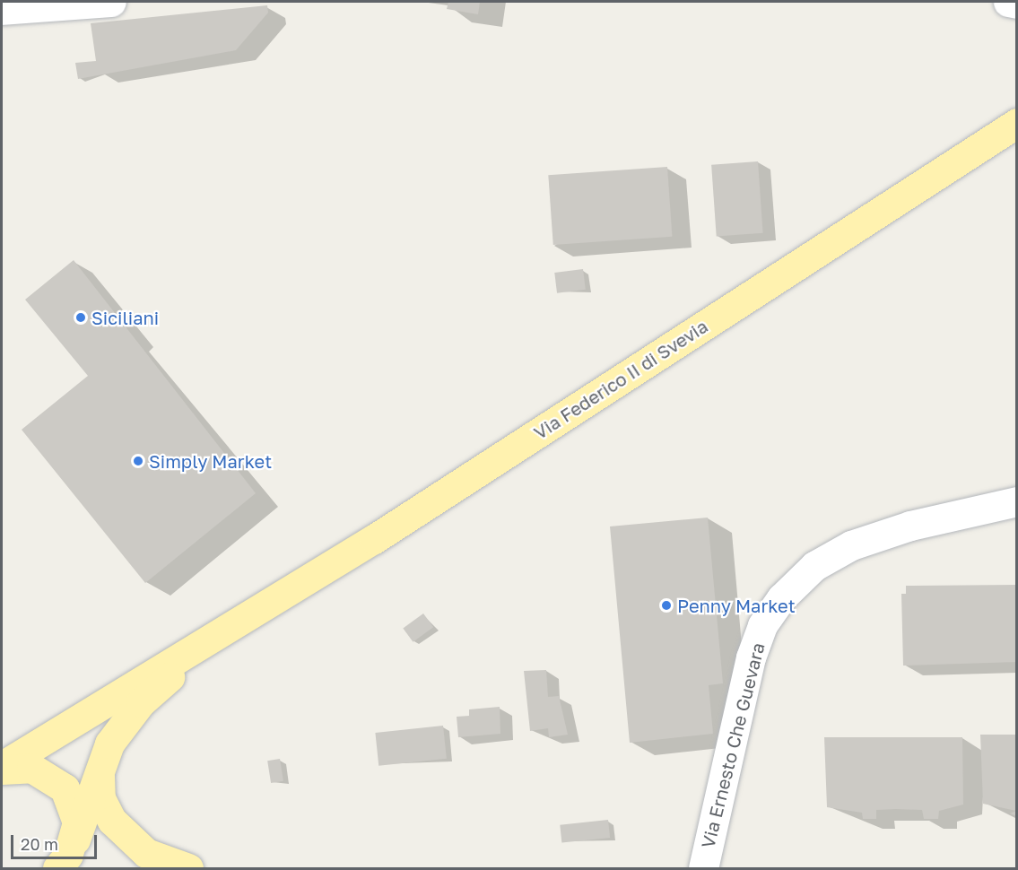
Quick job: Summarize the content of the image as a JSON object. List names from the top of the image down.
{
  "streets": {
    "main road": ["Via Federico II di Svevia"],
    "street": ["Via Ernesto Che Guevara"]
  },
  "places": ["Siciliani", "Simply Market", "Penny Market"],
  "scale_bar": "20 m"
}
